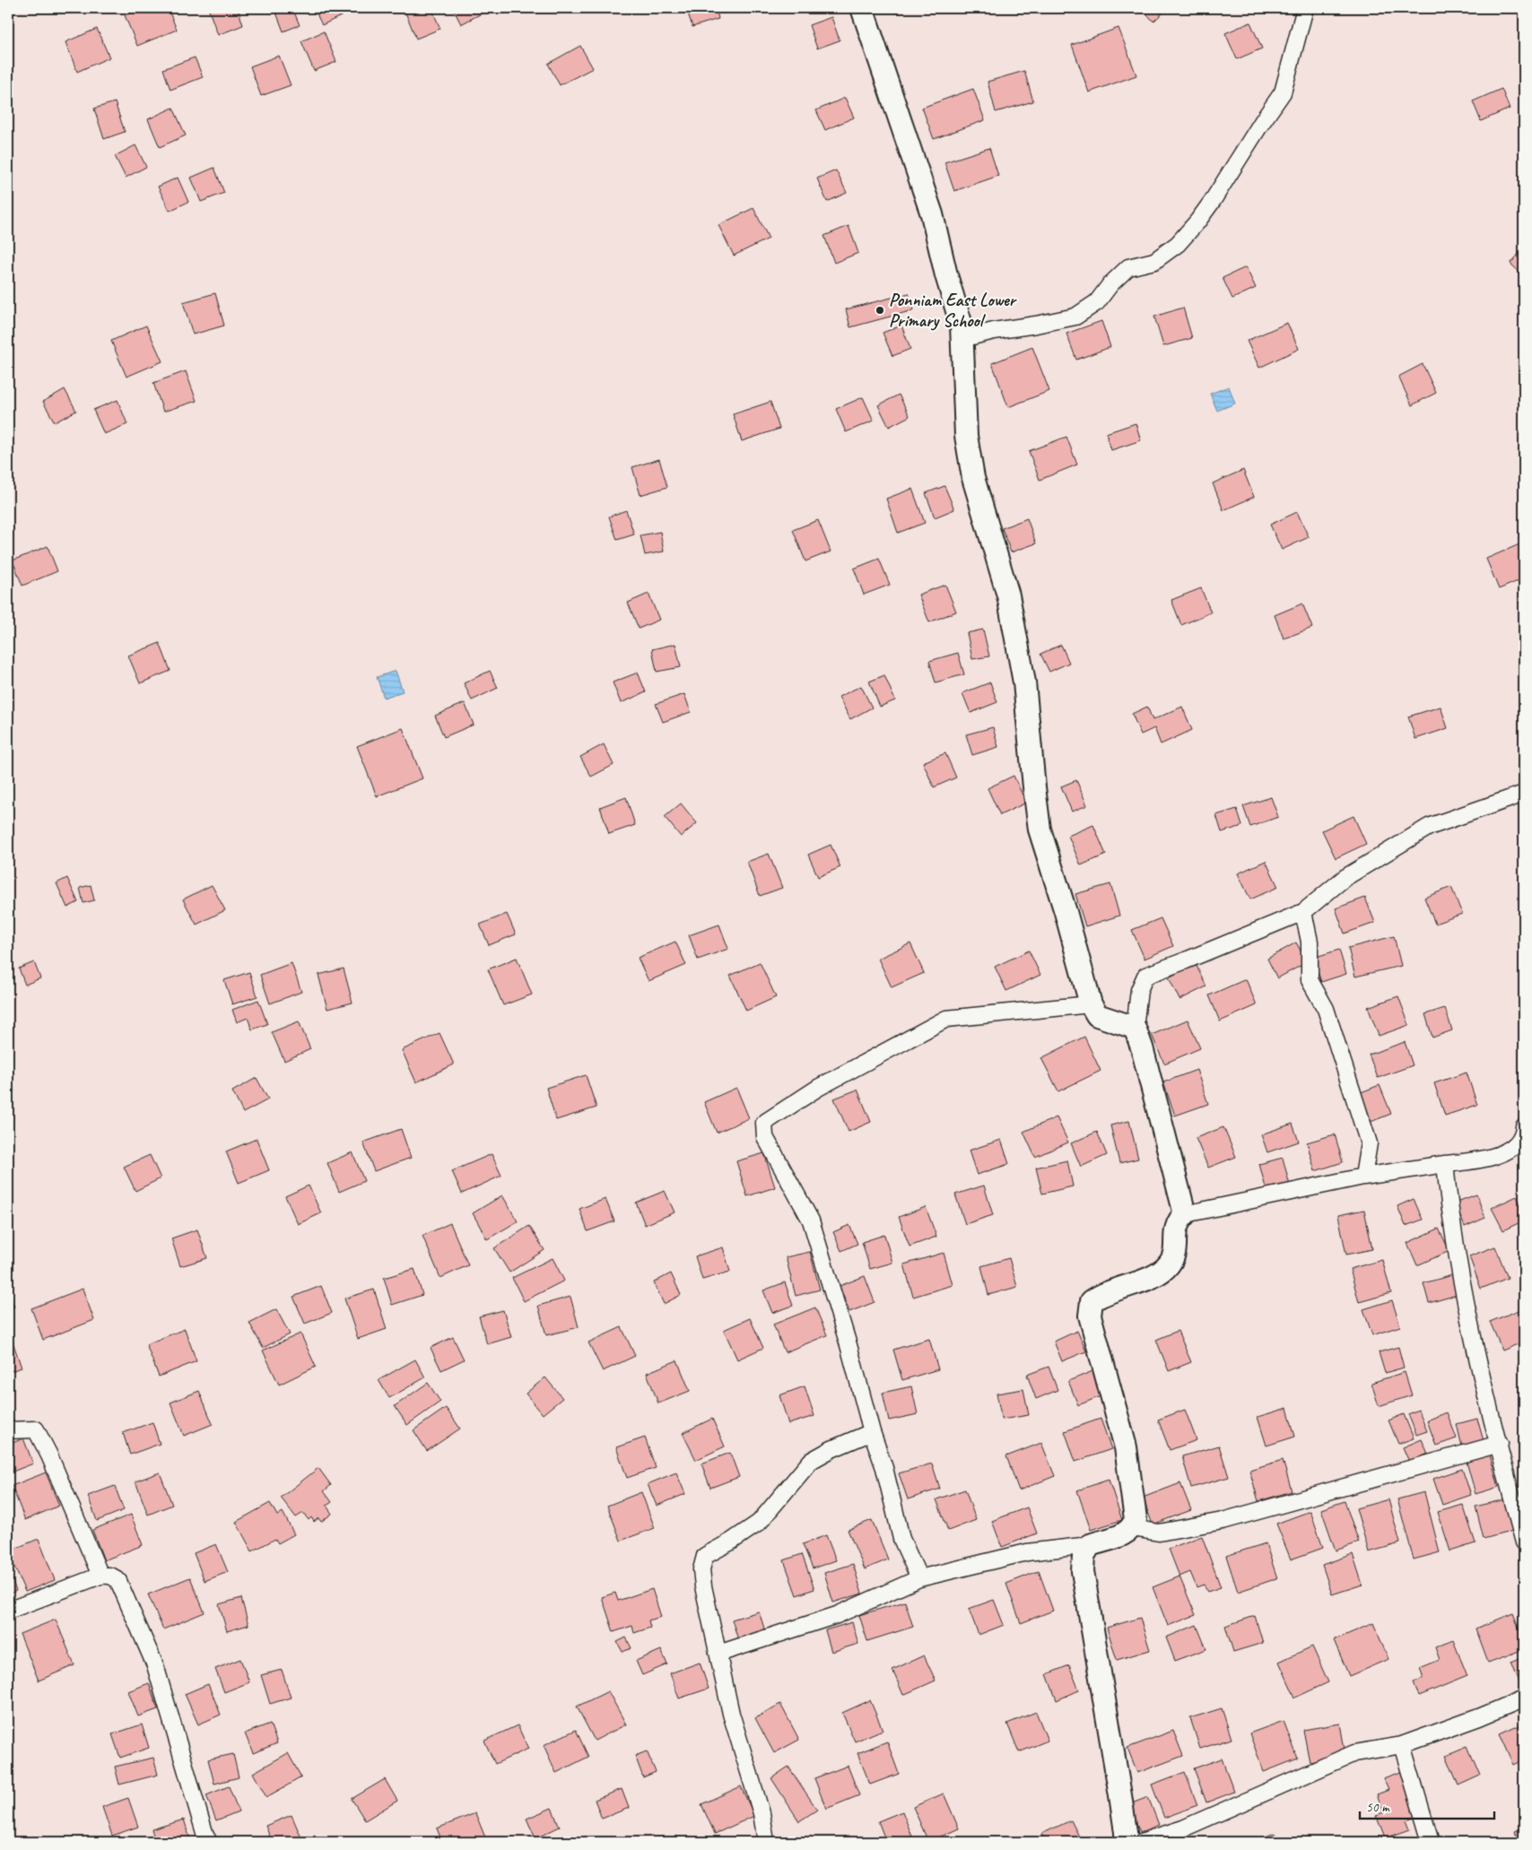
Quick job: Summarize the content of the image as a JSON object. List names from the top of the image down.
{
  "places": ["Ponniam East Lower Primary School"],
  "scale_bar": "50 m"
}
